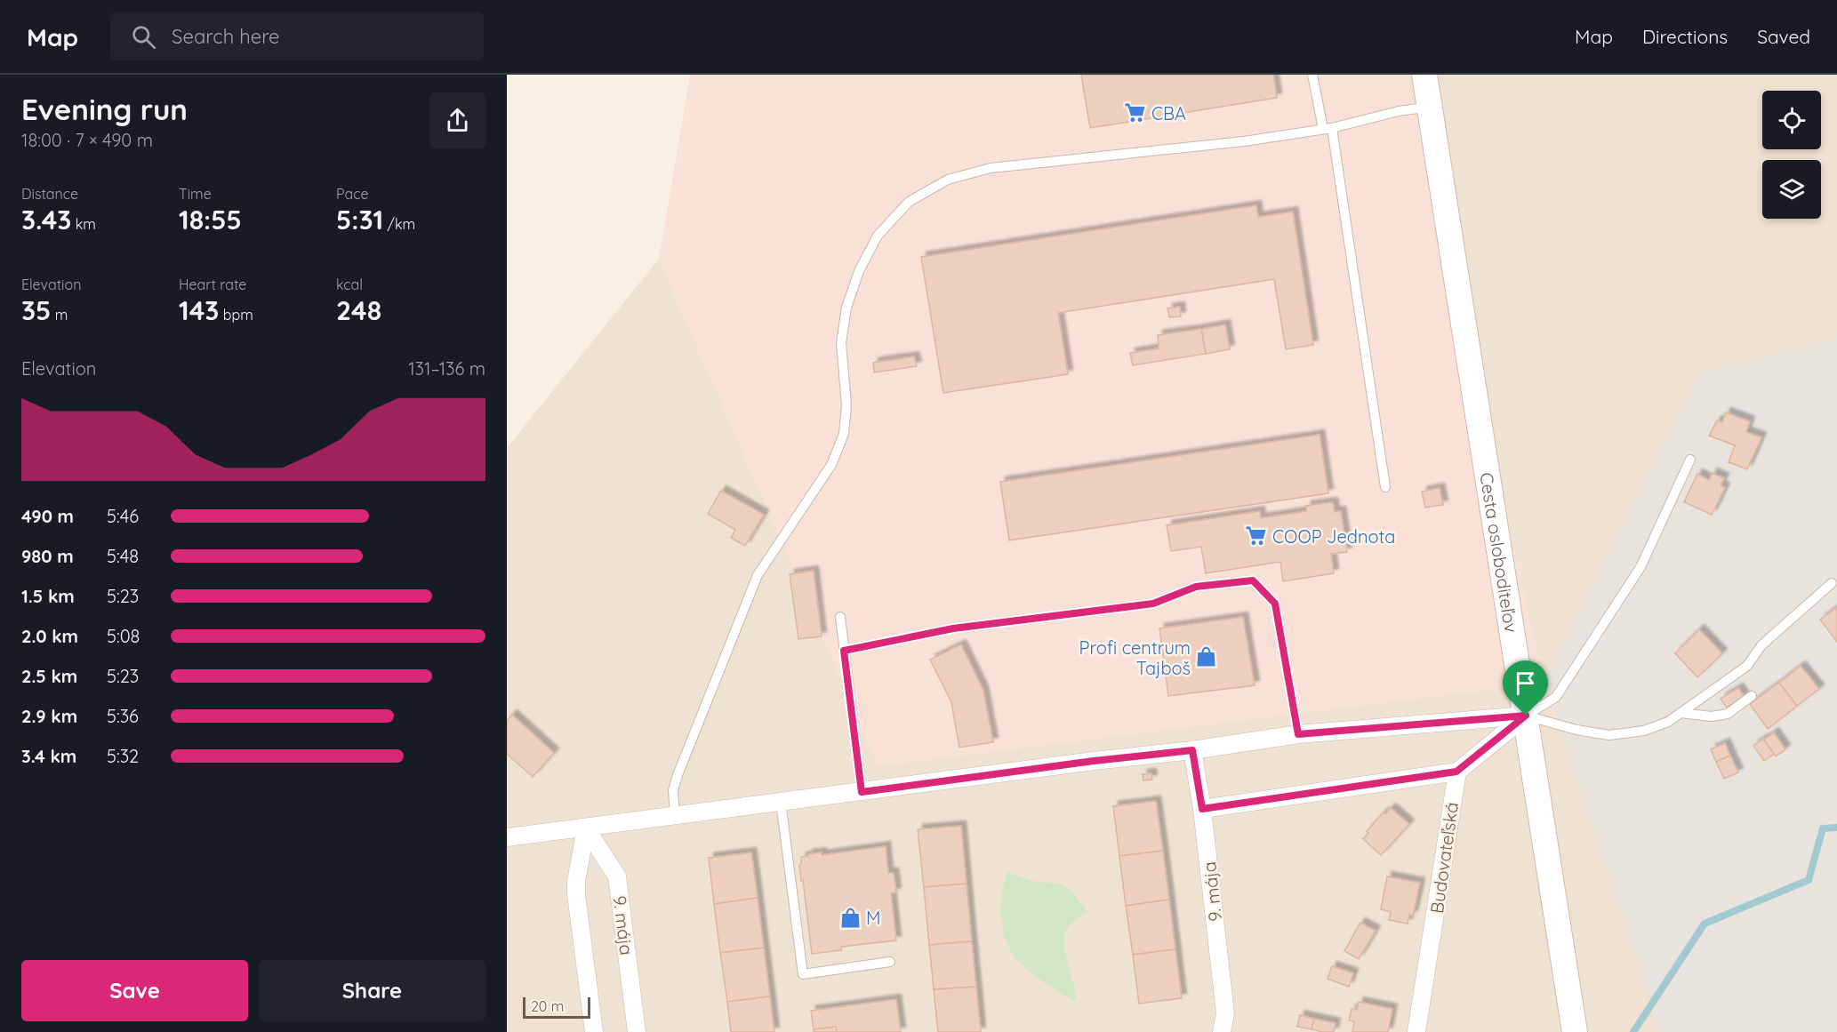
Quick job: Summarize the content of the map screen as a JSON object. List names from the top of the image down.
{
  "streets": {
    "main road": ["Cesta osloboditeľov"],
    "street": ["Budovateľská", "9. mája"]
  },
  "places": {
    "supermarket": ["CBA", "COOP Jednota"],
    "shop": ["Profi centrum Tajboš", "M"]
  },
  "scale_bar": "20 m",
  "page": {
    "header": "Map",
    "search": "Search here",
    "nav": ["Map", "Directions", "Saved"],
    "heading": ["Evening run", "18:00 · 7 × 490 m"],
    "stats": [
      ["Distance", "3.43 km"],
      ["Time", "18:55"],
      ["Pace", "5:31 /km"],
      ["Elevation", "35 m"],
      ["Heart rate", "143 bpm"],
      ["kcal", "248"]
    ],
    "chart": ["Elevation", "131–136 m"],
    "list": [
      {
        "name": "490 m",
        "note": "5:46"
      },
      {
        "name": "980 m",
        "note": "5:48"
      },
      {
        "name": "1.5 km",
        "note": "5:23"
      },
      {
        "name": "2.0 km",
        "note": "5:08"
      },
      {
        "name": "2.5 km",
        "note": "5:23"
      },
      {
        "name": "2.9 km",
        "note": "5:36"
      },
      {
        "name": "3.4 km",
        "note": "5:32"
      }
    ],
    "buttons": ["Save", "Share"],
    "scale": "20 m"
  }
}
